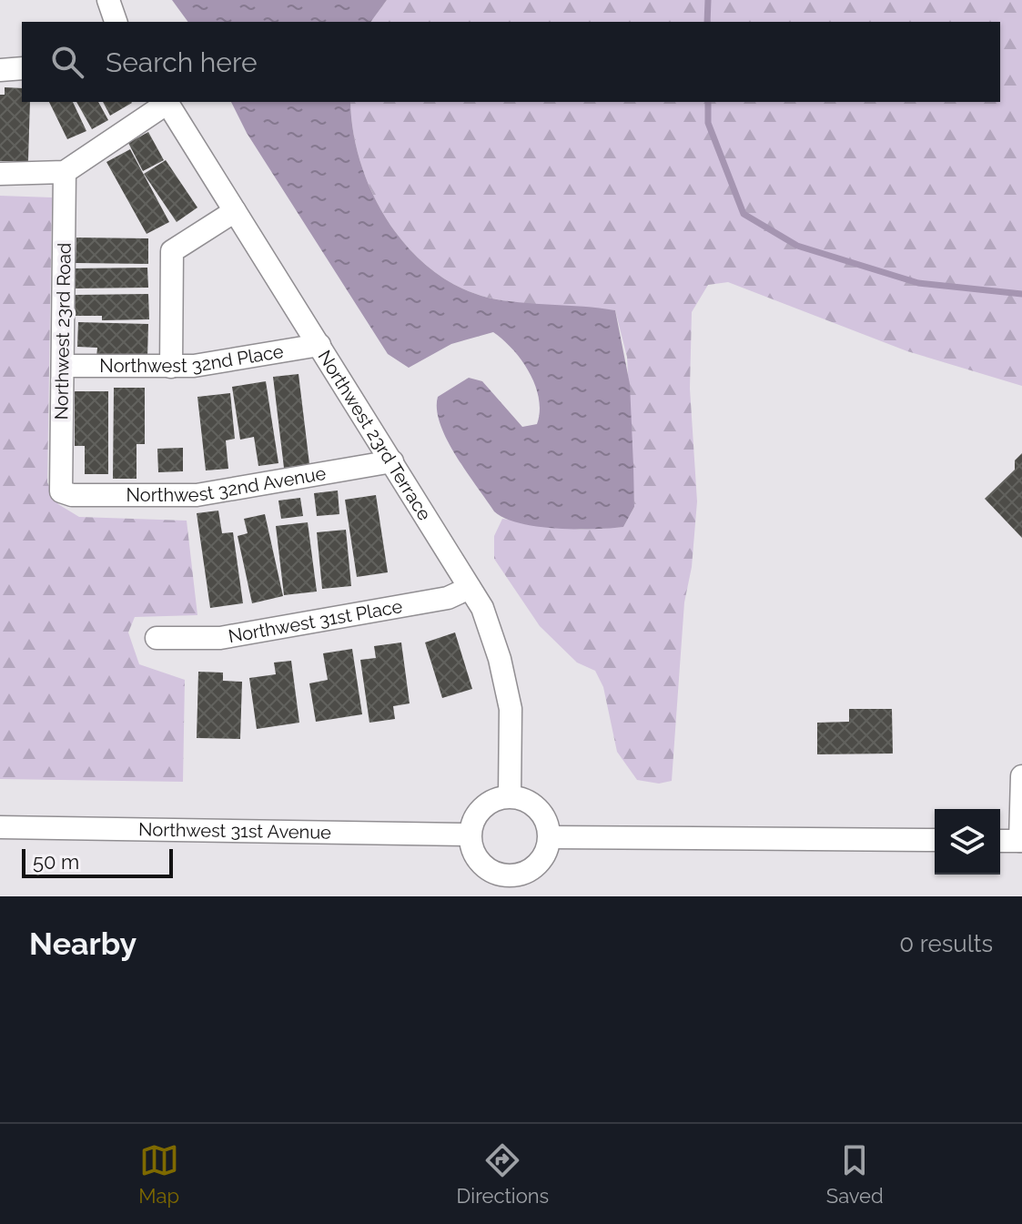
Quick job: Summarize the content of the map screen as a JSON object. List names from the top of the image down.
{
  "streets": {
    "street": [
      "Northwest 23rd Road",
      "Northwest 32nd Place",
      "Northwest 23rd Terrace",
      "Northwest 32nd Avenue",
      "Northwest 31st Place",
      "Northwest 31st Avenue"
    ]
  },
  "crossings": [
    ["Northwest 23rd Road", "Northwest 32nd Place"],
    ["Northwest 23rd Road", "Northwest 32nd Avenue"],
    ["Northwest 32nd Place", "Northwest 23rd Terrace"],
    ["Northwest 23rd Terrace", "Northwest 32nd Avenue"],
    ["Northwest 23rd Terrace", "Northwest 31st Place"],
    ["Northwest 23rd Terrace", "Northwest 31st Avenue"]
  ],
  "scale_bar": "50 m",
  "page": {
    "search": "Search here",
    "scale": "50 m",
    "heading": ["Nearby", "0 results"],
    "nav": ["Map", "Directions", "Saved"]
  }
}
